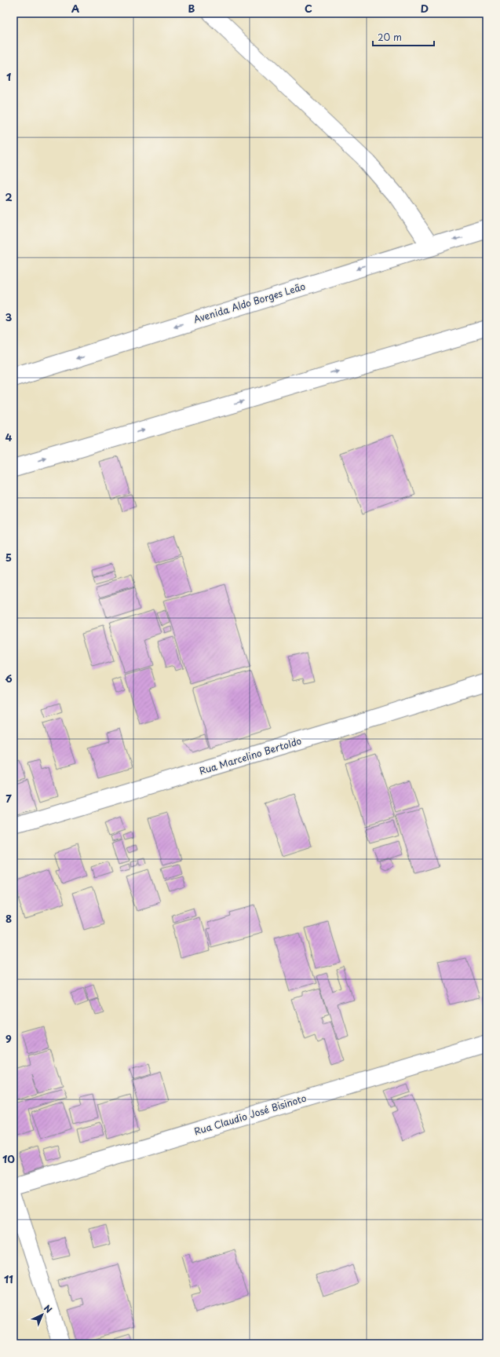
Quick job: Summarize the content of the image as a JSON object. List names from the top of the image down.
{
  "streets": {
    "street": ["Avenida Aldo Borges Leão", "Rua Marcelino Bertoldo", "Rua Claudio José Bisinoto"]
  },
  "scale_bar": "20 m",
  "north": "top right",
  "grid": {
    "columns": [
      "A",
      "B",
      "C",
      "D"
    ],
    "rows": [
      "1",
      "2",
      "3",
      "4",
      "5",
      "6",
      "7",
      "8",
      "9",
      "10",
      "11"
    ]
  }
}
